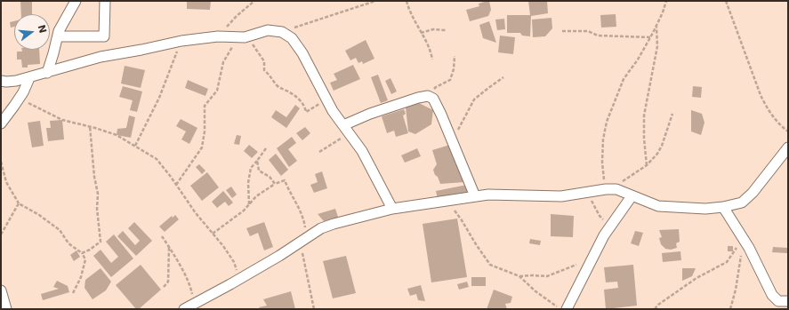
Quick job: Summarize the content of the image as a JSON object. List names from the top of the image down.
{
  "north": "right"
}
